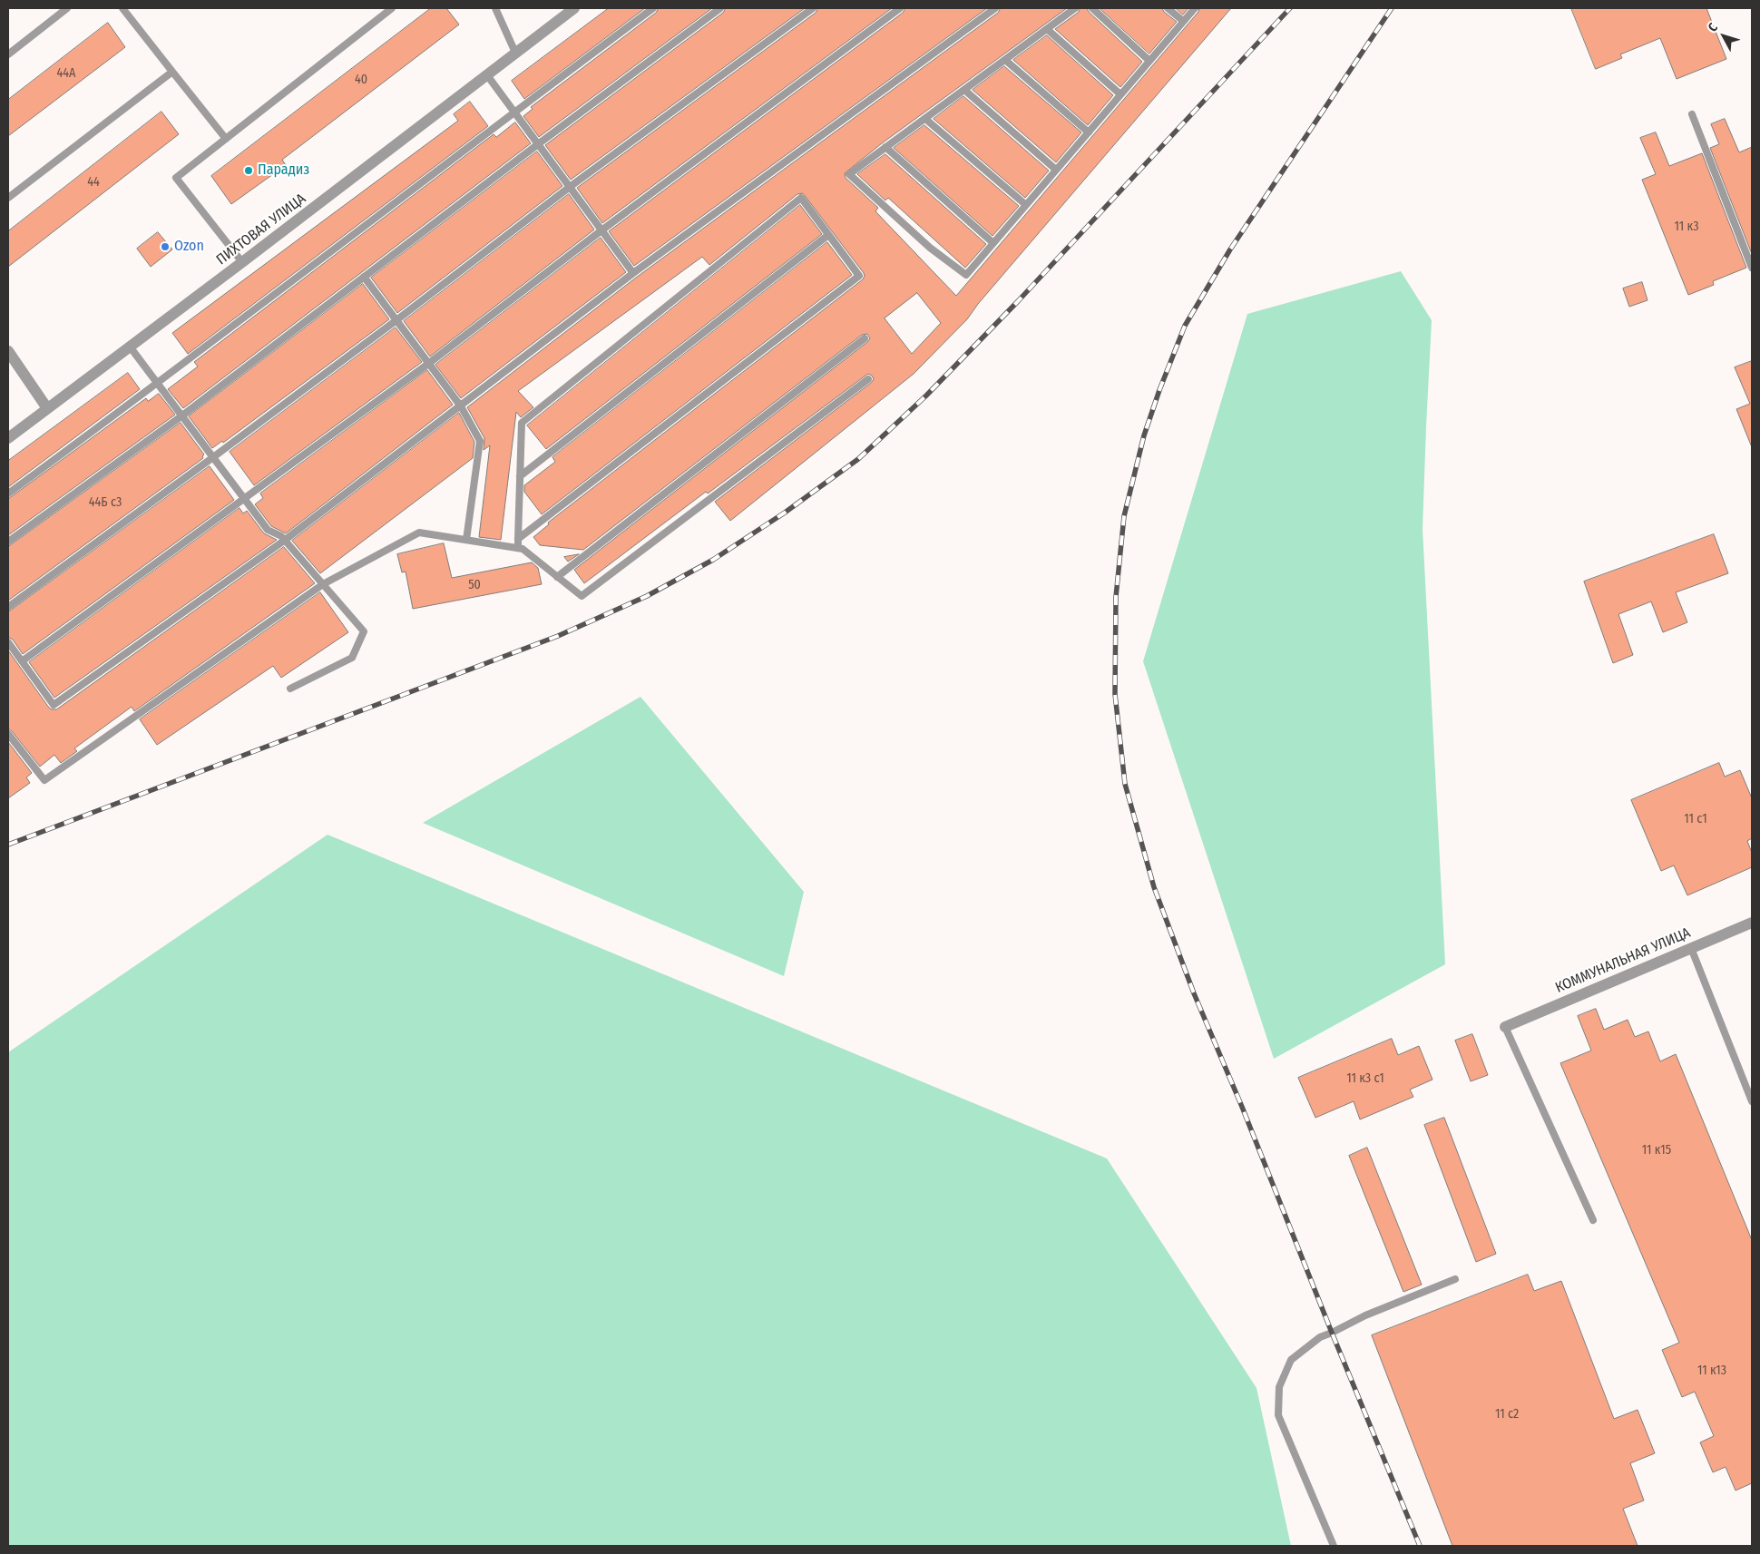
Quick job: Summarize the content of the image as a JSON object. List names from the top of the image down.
{
  "streets": {
    "street": ["ПИХТОВАЯ УЛИЦА", "КОММУНАЛЬНАЯ УЛИЦА"]
  },
  "places": ["Парадиз", "Ozon"],
  "house_numbers": [
    "44А",
    "40",
    "44",
    "11 к3",
    "44Б с3",
    "50",
    "11 с1",
    "11 к3 с1",
    "11 к15",
    "11 к13",
    "11 с2"
  ],
  "north": "top left"
}
